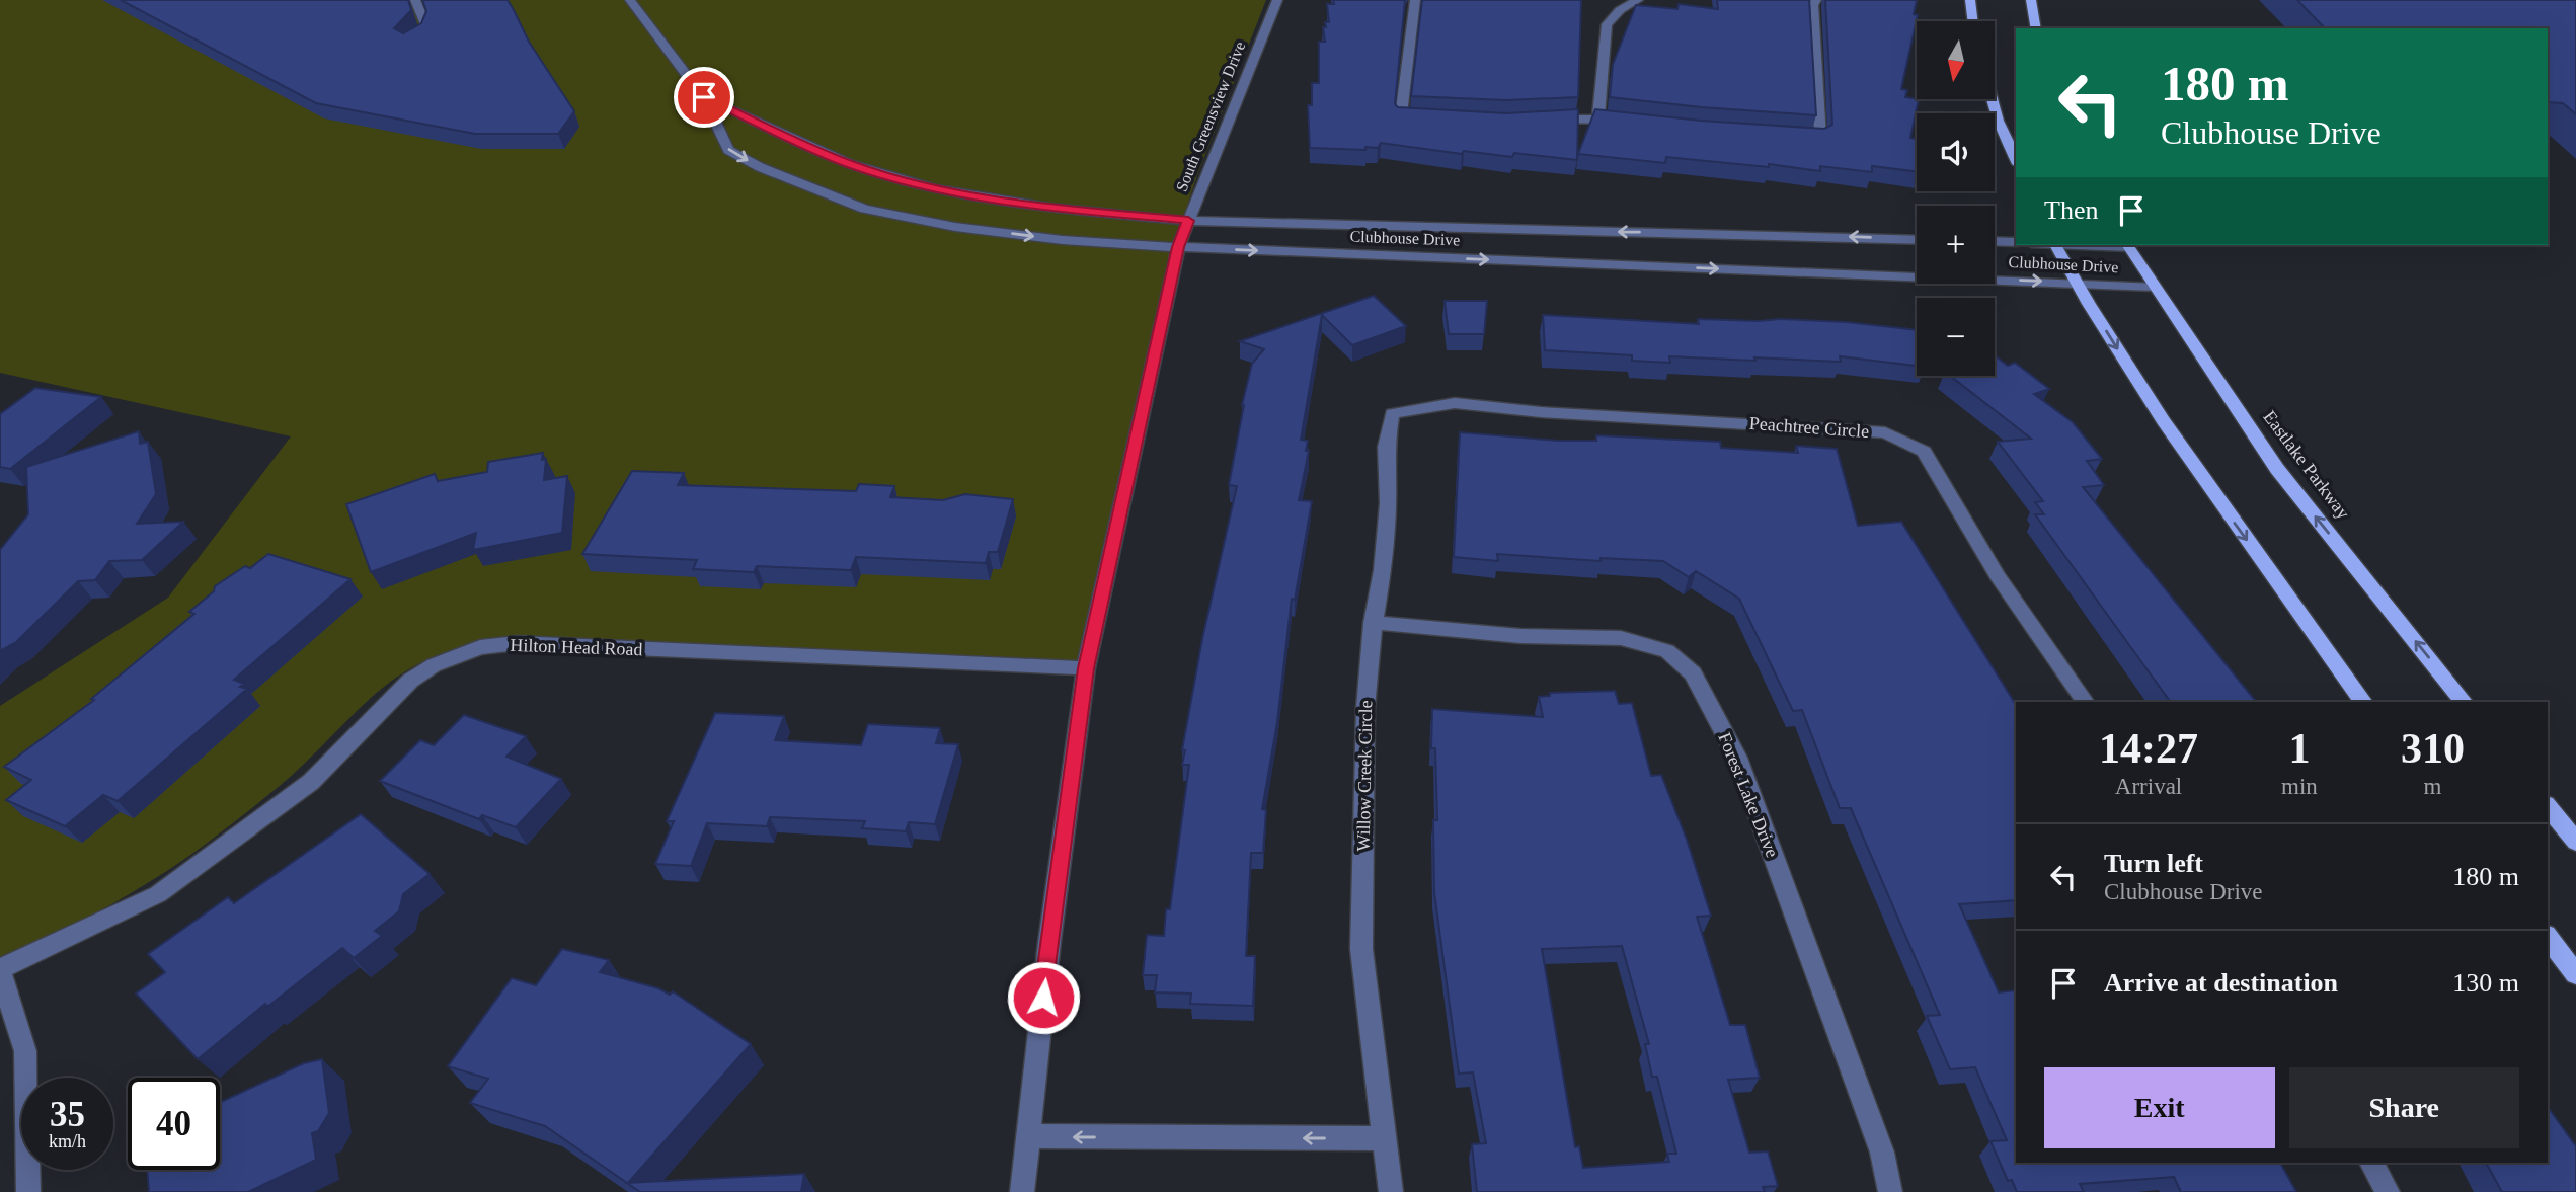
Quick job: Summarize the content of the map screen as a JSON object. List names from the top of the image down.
{
  "streets": {
    "main road": ["Eastlake Parkway"],
    "street": [
      "South Greensview Drive",
      "Clubhouse Drive",
      "Peachtree Circle",
      "Hilton Head Road",
      "Willow Creek Circle",
      "Forest Lake Drive"
    ]
  },
  "crossings": [
    ["South Greensview Drive", "Clubhouse Drive"],
    ["South Greensview Drive", "Hilton Head Road"],
    ["Clubhouse Drive", "Eastlake Parkway"],
    ["Peachtree Circle", "Willow Creek Circle"],
    ["Willow Creek Circle", "Forest Lake Drive"]
  ],
  "north": "bottom",
  "page": {
    "map_buttons": ["+", "−"],
    "turn": ["180 m", "Clubhouse Drive"],
    "then": "Then",
    "eta": [
      "14:27",
      "Arrival",
      "1",
      "min",
      "310",
      "m"
    ],
    "list": [
      {
        "name": "Turn left",
        "note": "Clubhouse Drive",
        "value": "180 m"
      },
      {
        "name": "Arrive at destination",
        "value": "130 m"
      }
    ],
    "buttons": ["Exit", "Share"],
    "speed": "35 km/h",
    "limit": "40"
  }
}
